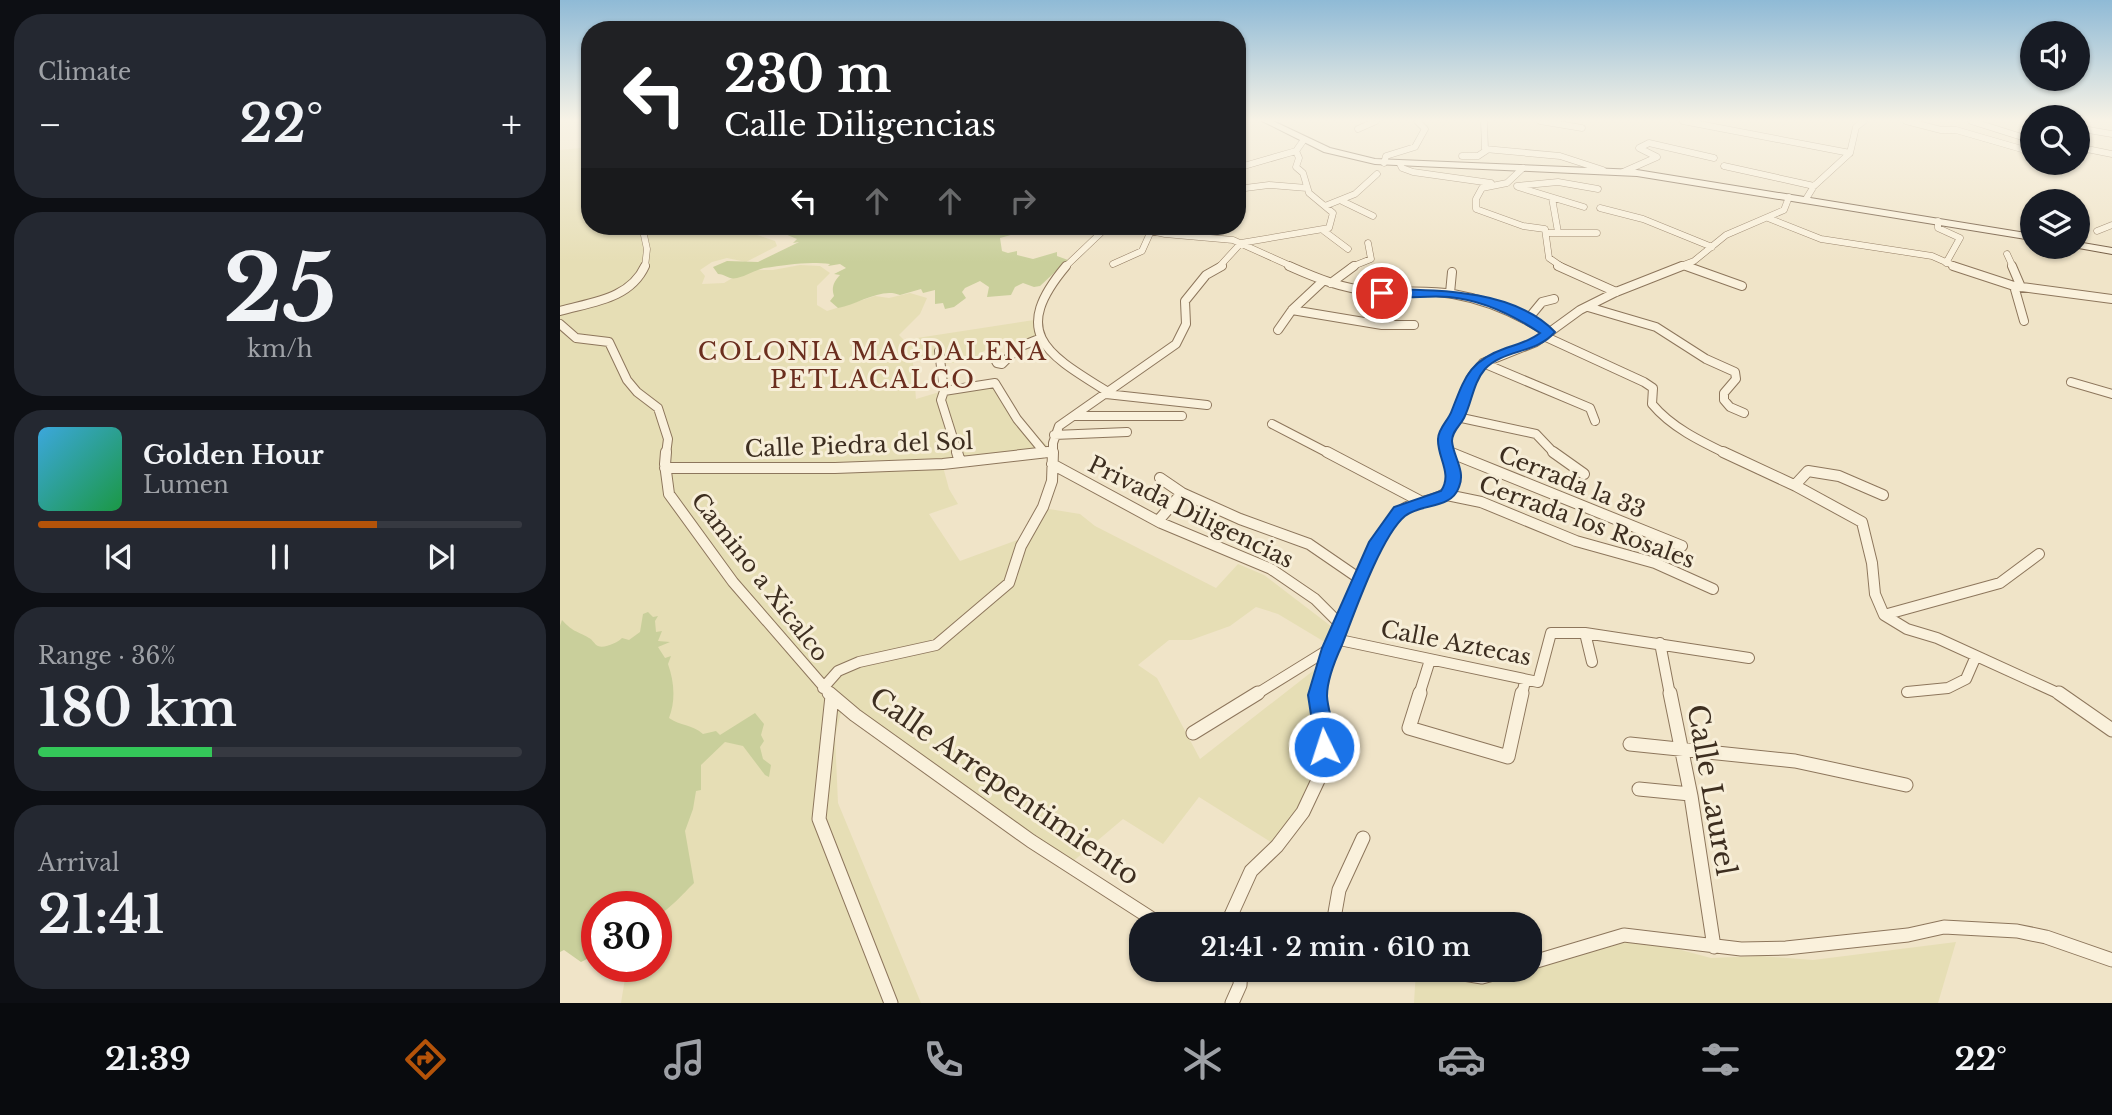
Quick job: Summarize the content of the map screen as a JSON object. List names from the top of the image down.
{
  "streets": {
    "street": [
      "Calle Piedra del Sol",
      "Cerrada la 33",
      "Privada Diligencias",
      "Cerrada los Rosales",
      "Camino a Xicalco",
      "Calle Aztecas",
      "Calle Arrepentimiento",
      "Calle Laurel"
    ]
  },
  "crossings": [
    ["Calle Piedra del Sol", "Privada Diligencias"],
    ["Calle Piedra del Sol", "Camino a Xicalco"],
    ["Camino a Xicalco", "Calle Arrepentimiento"],
    ["Calle Aztecas", "Calle Laurel"]
  ],
  "districts": ["COLONIA MAGDALENA PETLACALCO"],
  "page": {
    "tile": [
      "Climate",
      ["25", "km/h"],
      ["Range · 36%", "180 km"],
      ["Arrival", "21:41"]
    ],
    "turn": ["230 m", "Calle Diligencias"],
    "heat": ["−", "22°", "+"],
    "song": ["Golden Hour", "Lumen"],
    "limit": "30",
    "trip": "21:41 · 2 min · 610 m",
    "tabs": ["21:39", "22°"]
  }
}
